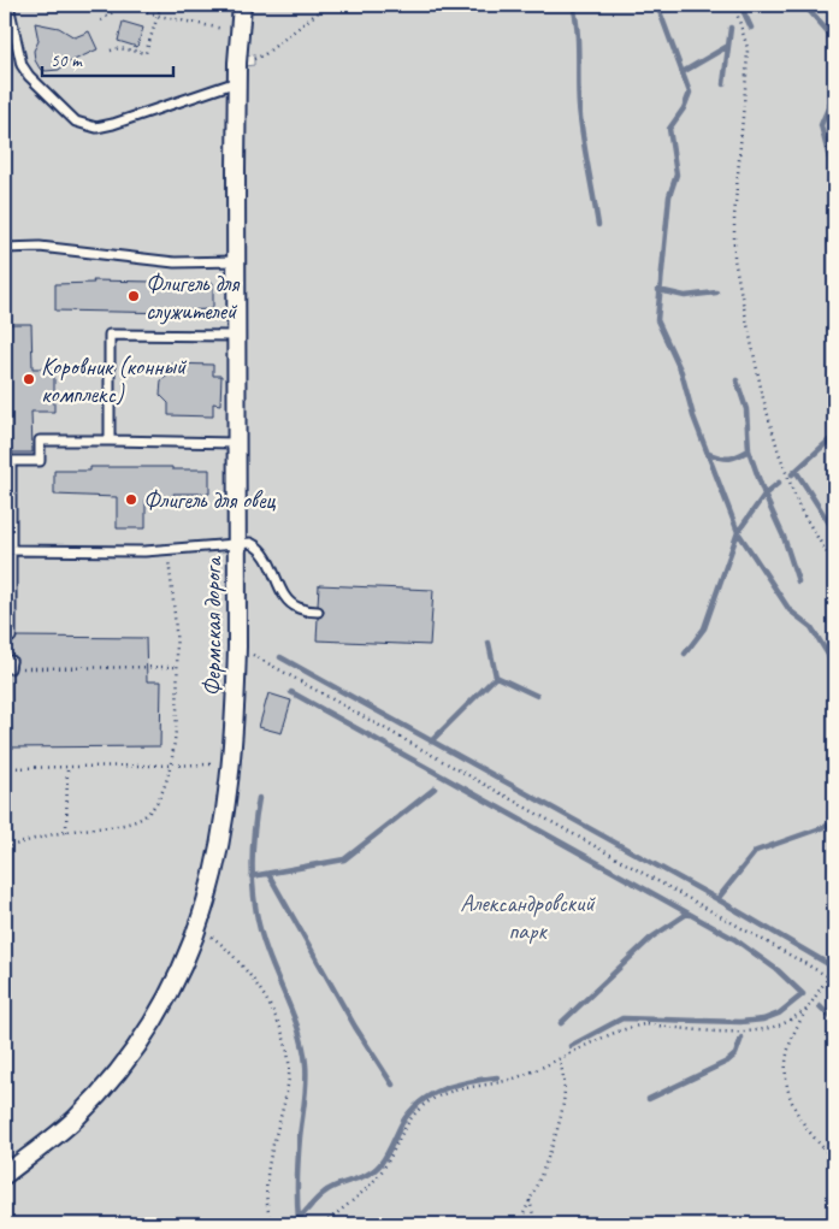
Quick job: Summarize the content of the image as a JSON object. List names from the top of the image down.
{
  "streets": {
    "street": ["Фермская дорога"]
  },
  "parks": ["Александровский парк"],
  "places": ["Флигель для служителей", "Коровник (конный комплекс)", "Флигель для овец"],
  "scale_bar": "50 m"
}
